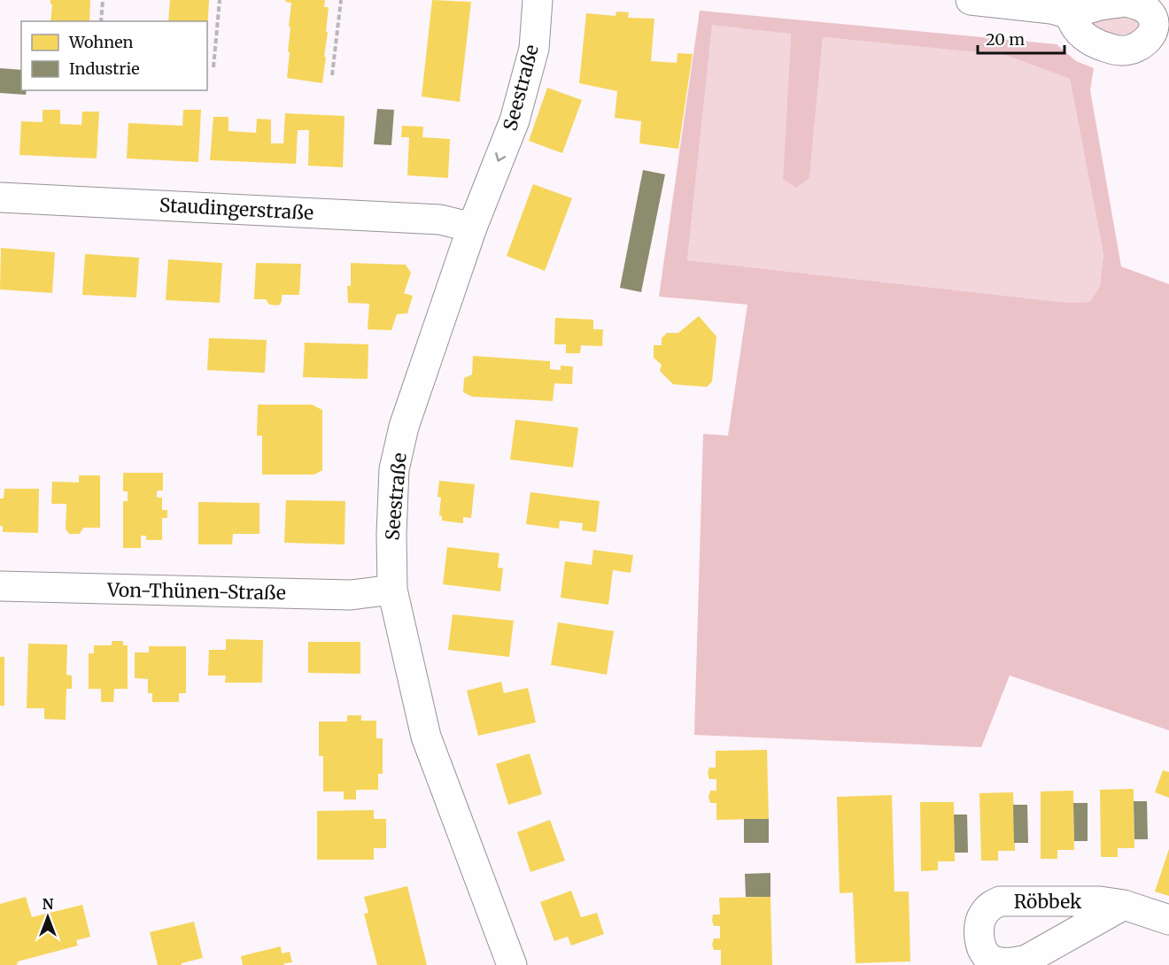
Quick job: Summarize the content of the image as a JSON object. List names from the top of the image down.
{
  "streets": {
    "street": ["Seestraße", "Staudingerstraße", "Von-Thünen-Straße"]
  },
  "crossings": [
    ["Seestraße", "Staudingerstraße"],
    ["Seestraße", "Von-Thünen-Straße"]
  ],
  "legend": ["Wohnen", "Industrie"],
  "scale_bar": "20 m",
  "north": "top"
}
